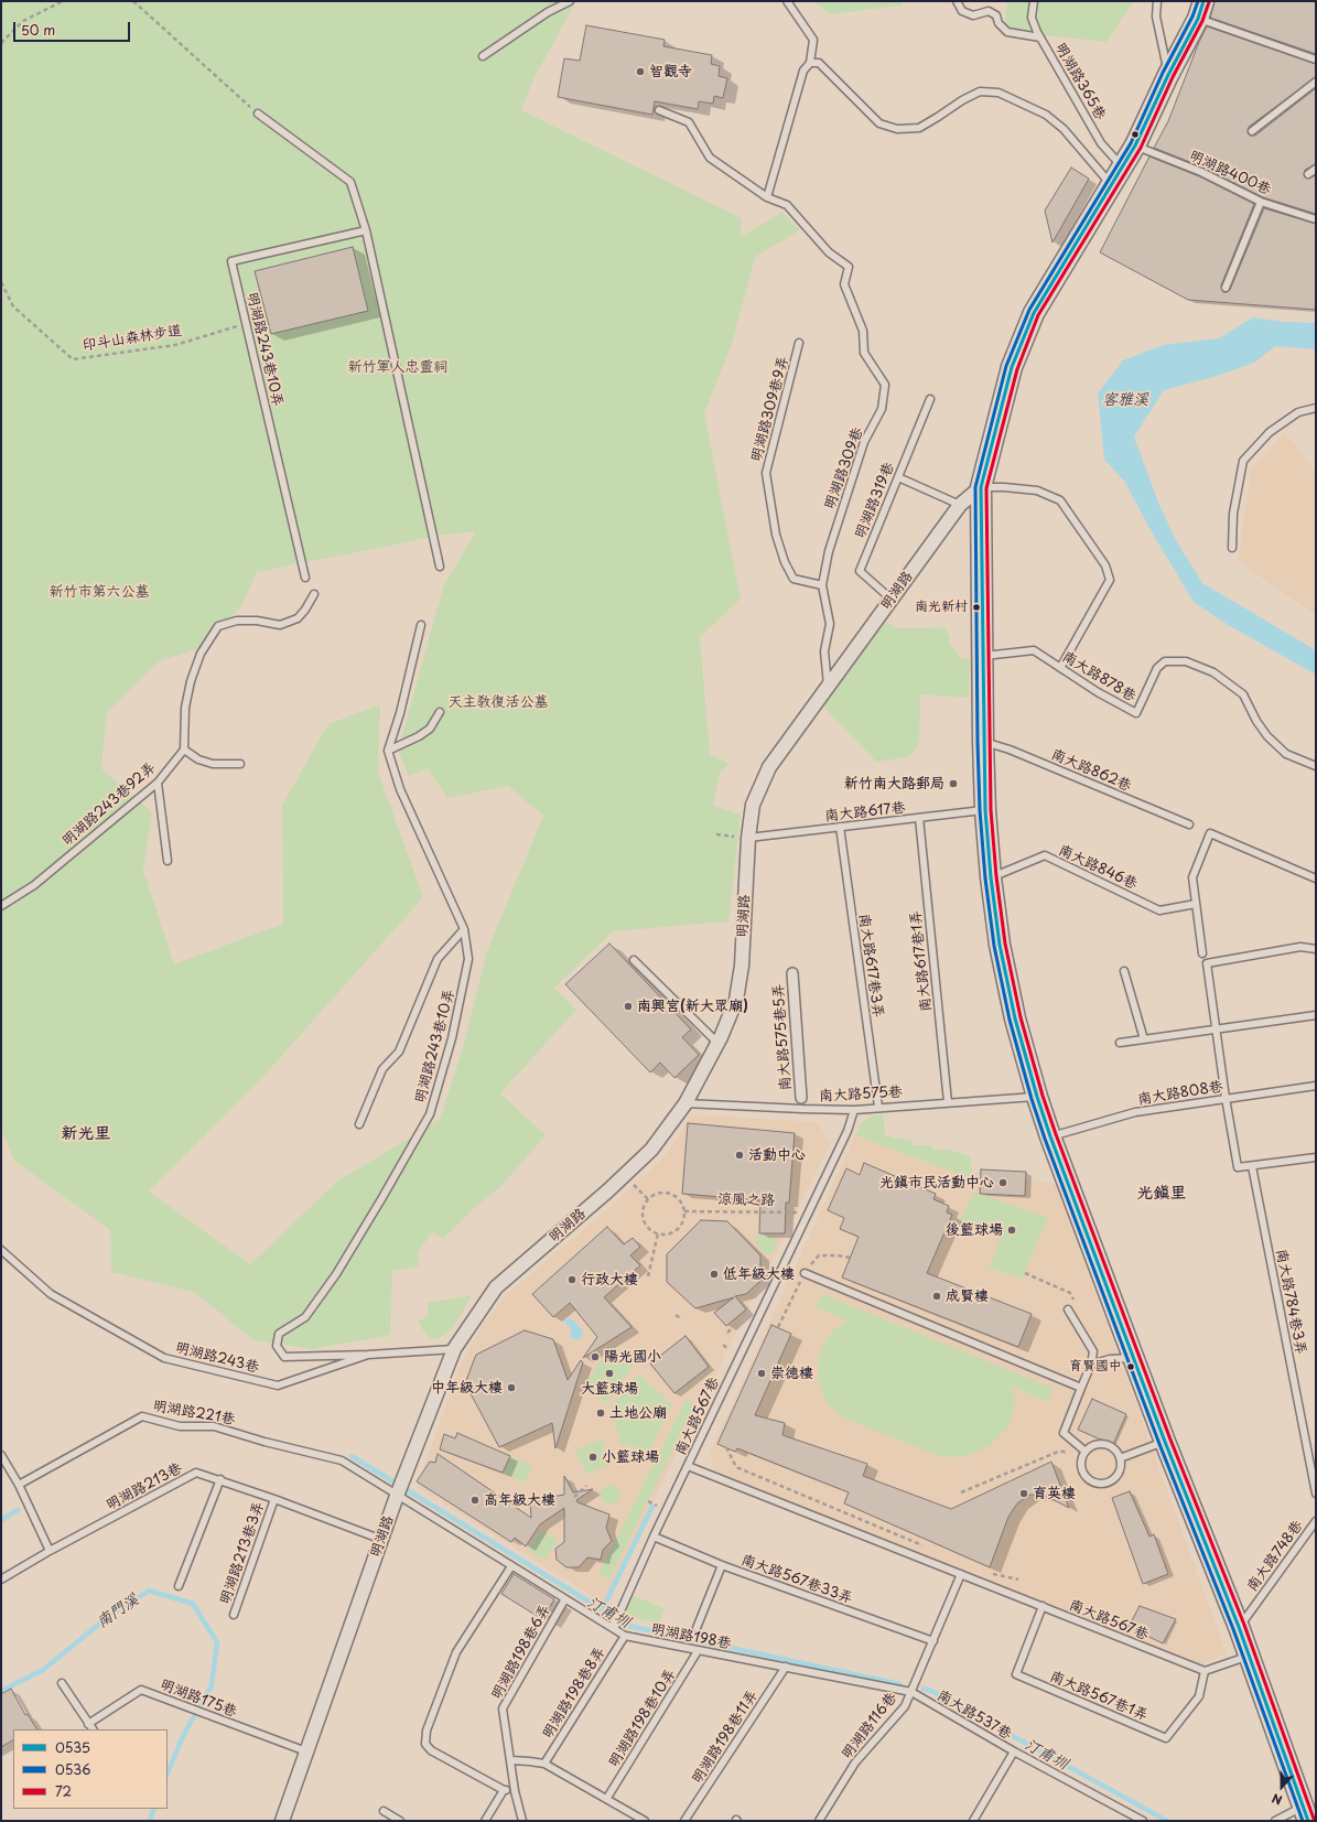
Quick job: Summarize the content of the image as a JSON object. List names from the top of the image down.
{
  "streets": {
    "street": ["明湖路", "南大路575巷5弄"],
    "lane": [
      "明湖路365巷",
      "明湖路400巷",
      "明湖路243巷10弄",
      "明湖路309巷9弄",
      "明湖路309巷",
      "明湖路319巷",
      "南大路878巷",
      "南大路862巷",
      "明湖路243巷92弄",
      "南大路617巷",
      "南大路846巷",
      "南大路617巷1弄",
      "南大路617巷3弄",
      "南大路808巷",
      "南大路575巷",
      "南大路784巷3弄",
      "明湖路243巷",
      "明湖路221巷",
      "南大路567巷",
      "明湖路213巷",
      "明湖路213巷3弄",
      "南大路748巷",
      "南大路567巷33弄",
      "明湖路198巷",
      "明湖路198巷6弄",
      "明湖路198巷8弄",
      "南大路567巷1弄",
      "明湖路175巷",
      "南大路537巷",
      "明湖路198巷10弄",
      "明湖路116巷",
      "明湖路198巷11弄"
    ],
    "path": ["印斗山森林步道", "涼風之路"]
  },
  "crossings": [
    ["印斗山森林步道", "明湖路243巷10弄"],
    ["明湖路243巷10弄", "明湖路243巷"],
    ["明湖路309巷9弄", "明湖路309巷"],
    ["明湖路309巷", "明湖路"],
    ["明湖路319巷", "明湖路"],
    ["明湖路", "南大路617巷"],
    ["明湖路", "南大路575巷"],
    ["明湖路", "明湖路243巷"],
    ["明湖路", "明湖路221巷"],
    ["明湖路", "明湖路213巷"],
    ["明湖路", "明湖路198巷"],
    ["明湖路", "明湖路175巷"],
    ["南大路617巷", "南大路617巷1弄"],
    ["南大路617巷", "南大路617巷3弄"],
    ["南大路617巷1弄", "南大路575巷"],
    ["南大路617巷3弄", "南大路575巷"],
    ["南大路575巷", "南大路567巷"],
    ["涼風之路", "南大路567巷"],
    ["明湖路221巷", "明湖路198巷"],
    ["南大路567巷", "南大路567巷1弄"],
    ["明湖路213巷", "明湖路213巷3弄"],
    ["明湖路198巷", "明湖路198巷6弄"],
    ["明湖路198巷", "明湖路198巷8弄"],
    ["明湖路198巷", "南大路537巷"],
    ["明湖路198巷", "明湖路198巷10弄"],
    ["明湖路198巷", "明湖路116巷"],
    ["明湖路198巷", "明湖路198巷11弄"],
    ["南大路537巷", "明湖路116巷"]
  ],
  "districts": ["新光里", "光鎮里"],
  "water": ["客雅溪", "南門溪", "汀甫圳"],
  "parks": ["新竹軍人忠靈祠", "新竹市第六公墓", "天主教復活公墓"],
  "places": [
    "智觀寺",
    "南光新村",
    "新竹南大路郵局",
    "南興宮(新大眾廟)",
    "活動中心",
    "光鎮市民活動中心",
    "後籃球場",
    "低年級大樓",
    "行政大樓",
    "成賢樓",
    "陽光國小",
    "育賢國中",
    "大籃球場",
    "崇德樓",
    "中年級大樓",
    "土地公廟",
    "小籃球場",
    "育英樓",
    "高年級大樓"
  ],
  "lines": ["transit line 0535", "transit line 0536", "transit line 72"],
  "legend": ["0535", "0536", "72"],
  "scale_bar": "50 m",
  "north": "bottom"
}
